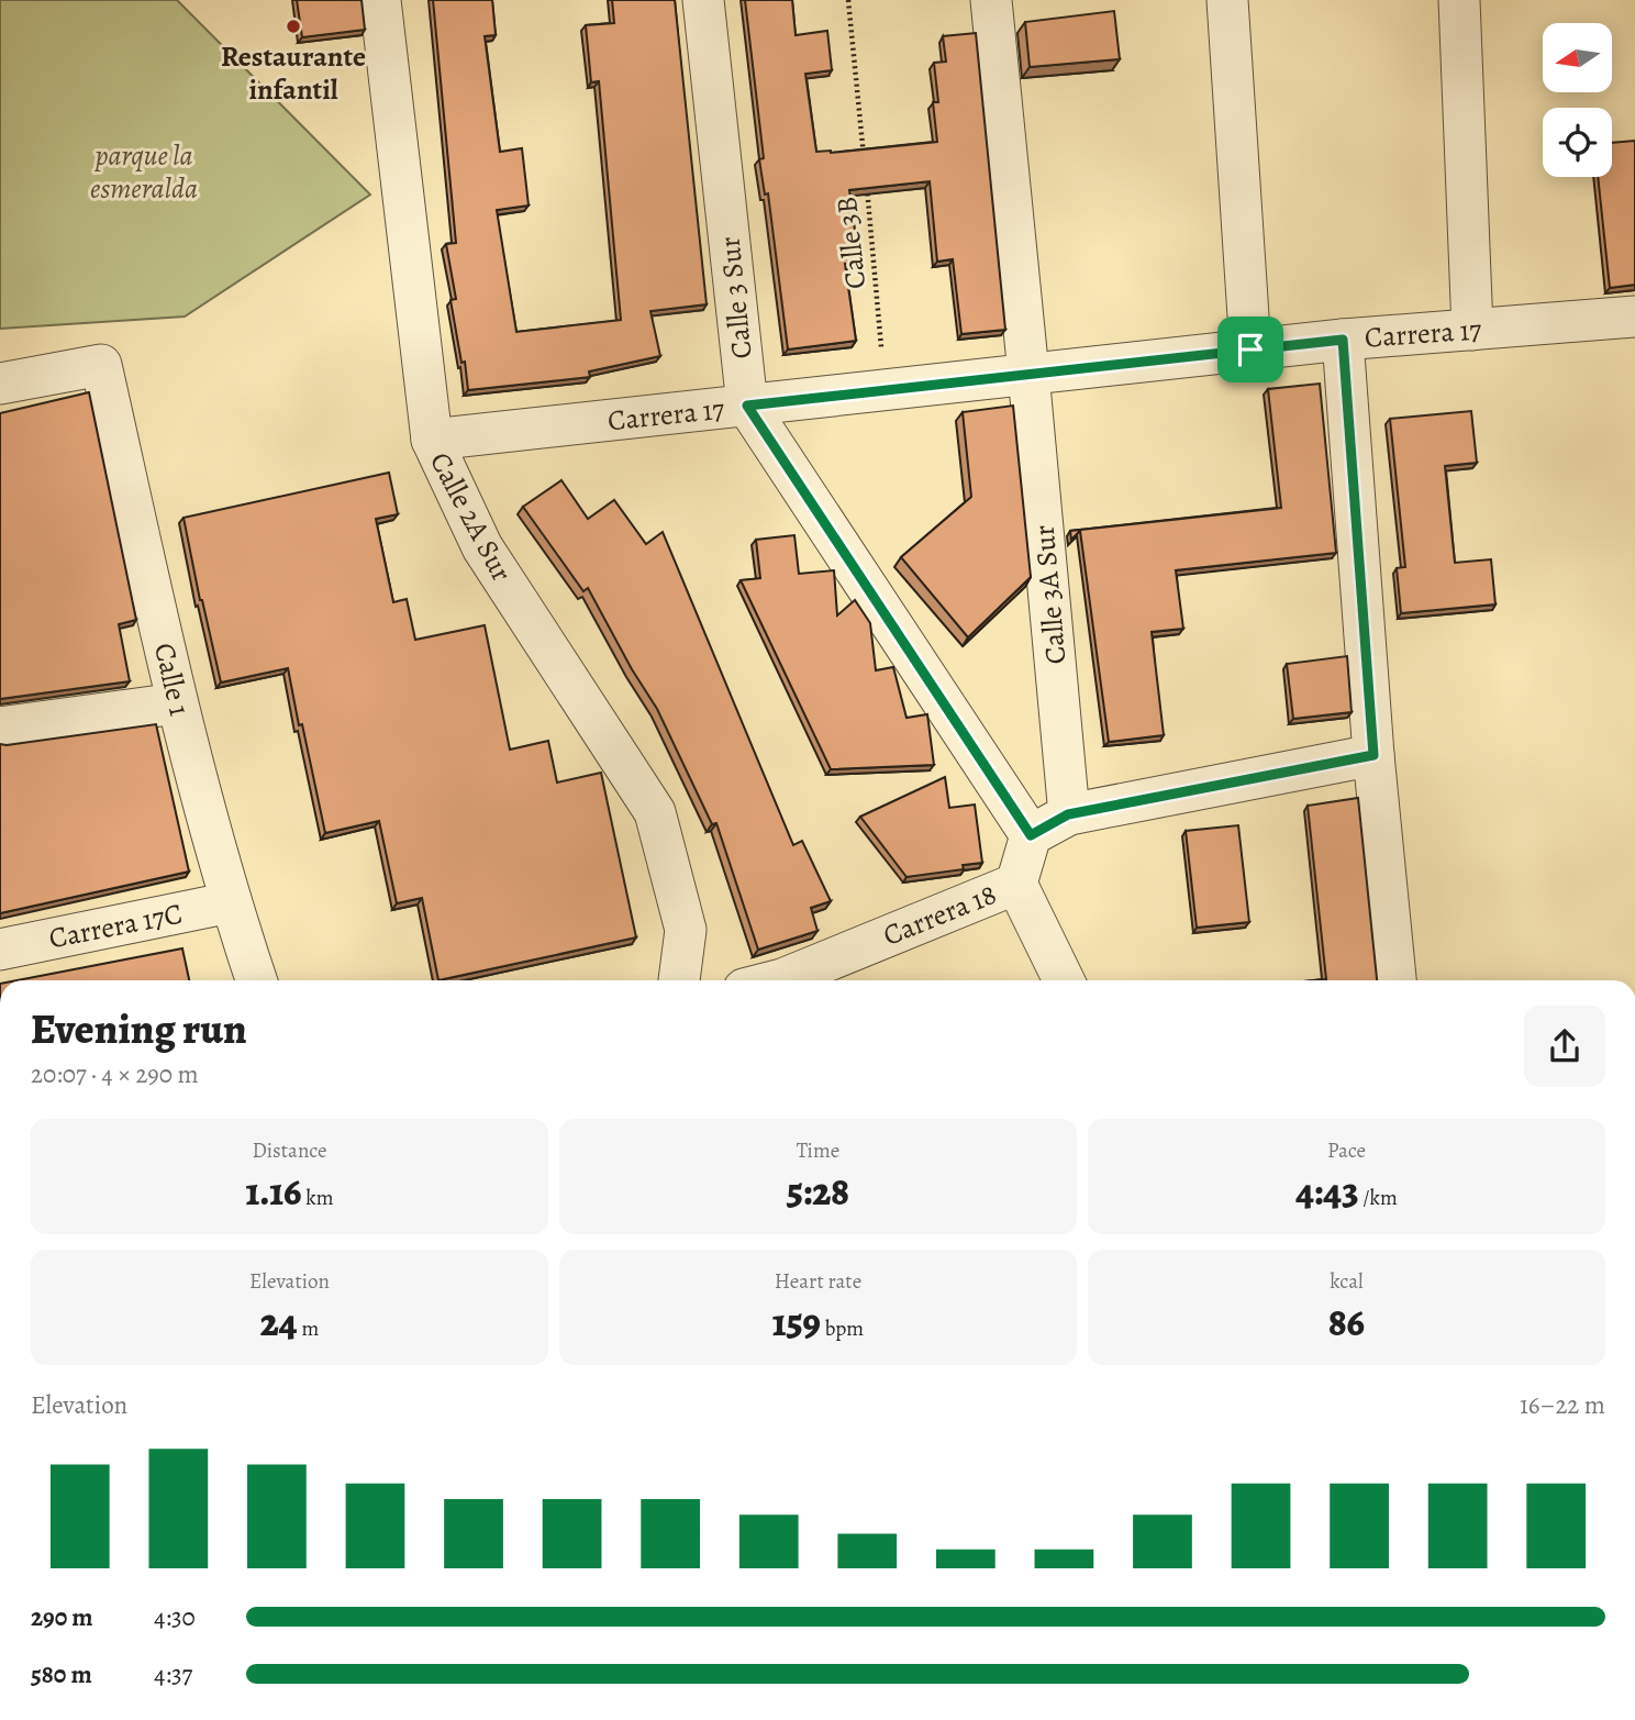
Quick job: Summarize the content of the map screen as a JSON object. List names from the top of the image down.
{
  "streets": {
    "street": [
      "Calle 3 Sur",
      "Carrera 17",
      "Calle 2A Sur",
      "Calle 3A Sur",
      "Calle 1",
      "Carrera 18",
      "Carrera 17C"
    ],
    "path": ["Calle 3B"]
  },
  "crossings": [
    ["Calle 3B", "Carrera 17"],
    ["Calle 3 Sur", "Carrera 17"],
    ["Calle 3 Sur", "Carrera 18"],
    ["Carrera 17", "Calle 2A Sur"],
    ["Carrera 17", "Calle 3A Sur"],
    ["Calle 1", "Carrera 17C"]
  ],
  "parks": ["parque la esmeralda"],
  "places": ["Restaurante infantil"],
  "north": "left",
  "page": {
    "heading": ["Evening run", "20:07 · 4 × 290 m"],
    "stats": [
      ["Distance", "1.16 km"],
      ["Time", "5:28"],
      ["Pace", "4:43 /km"],
      ["Elevation", "24 m"],
      ["Heart rate", "159 bpm"],
      ["kcal", "86"]
    ],
    "chart": ["Elevation", "16–22 m"],
    "list": [
      {
        "name": "290 m",
        "note": "4:30"
      },
      {
        "name": "580 m",
        "note": "4:37"
      }
    ]
  }
}
